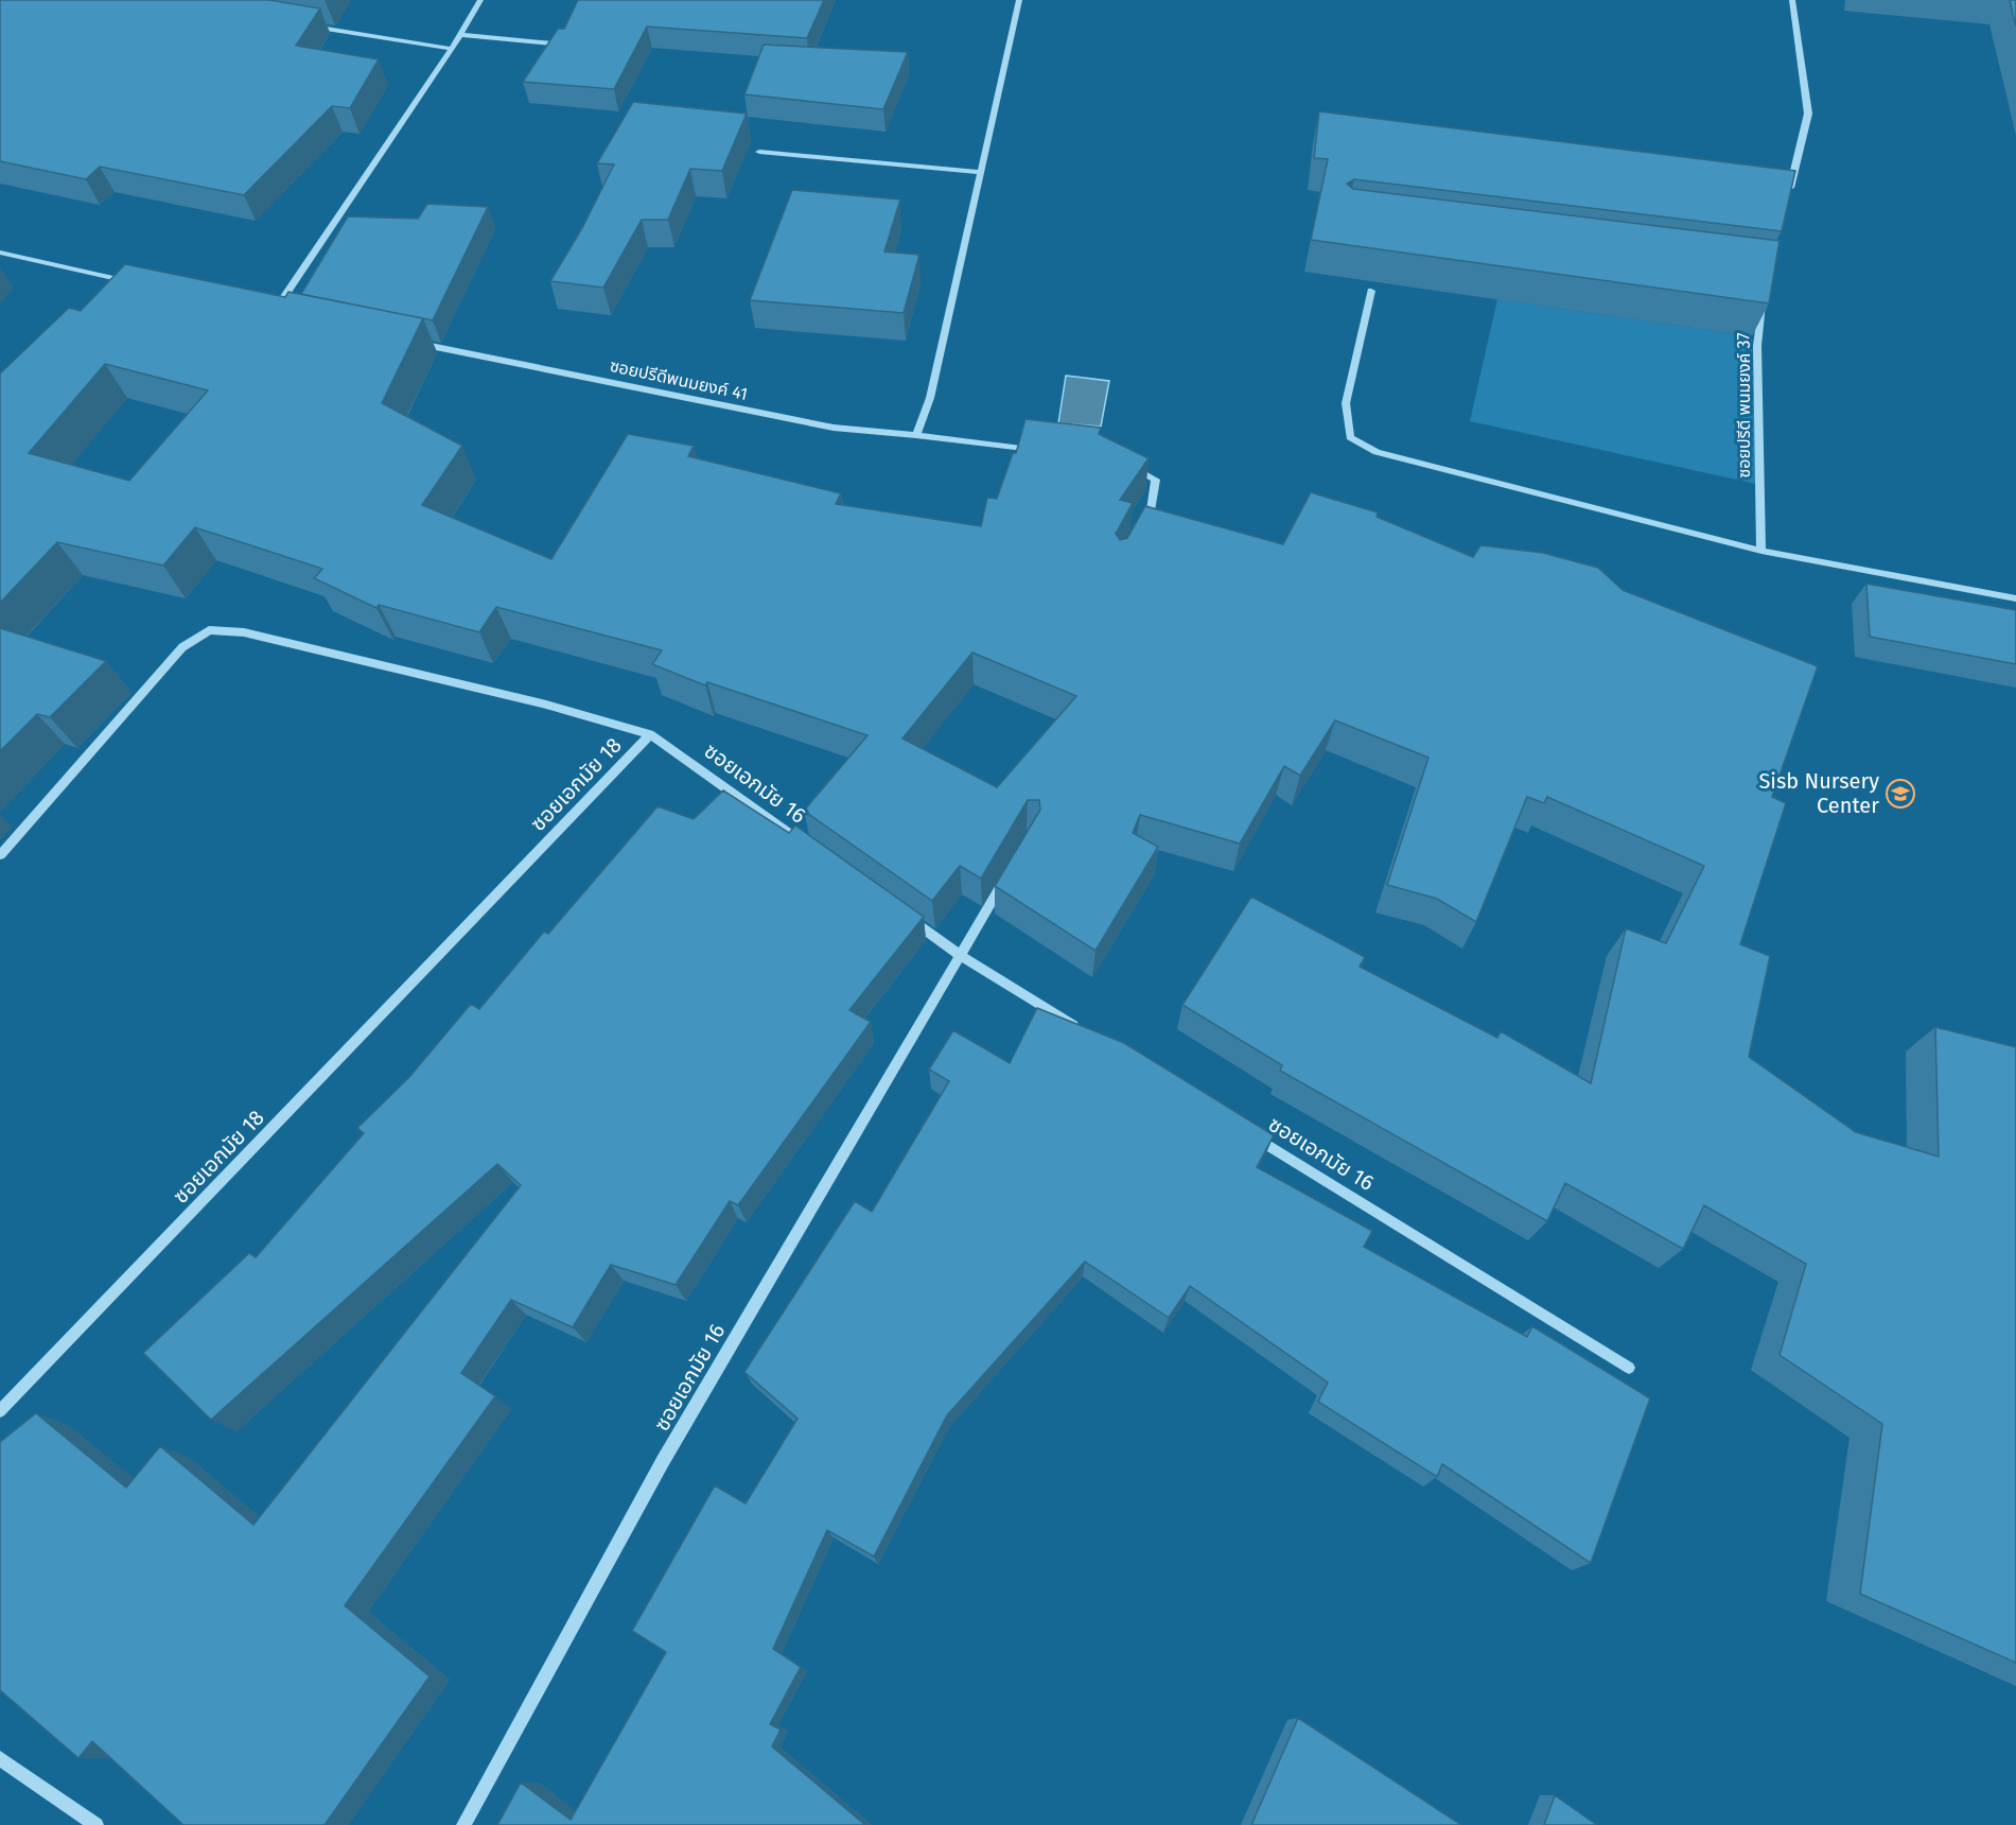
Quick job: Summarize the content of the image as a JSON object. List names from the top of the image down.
{
  "streets": {
    "street": [
      "ซอยปรีดีพนมยงค์ 41",
      "ซอยปรีดี พนมยงค์ 37",
      "ซอยเอกมัย 16",
      "ซอยเอกมัย 18"
    ]
  },
  "crossings": [
    ["ซอยเอกมัย 16", "ซอยเอกมัย 18"]
  ],
  "places": {
    "school or university": ["Sisb Nursery Center"]
  }
}
